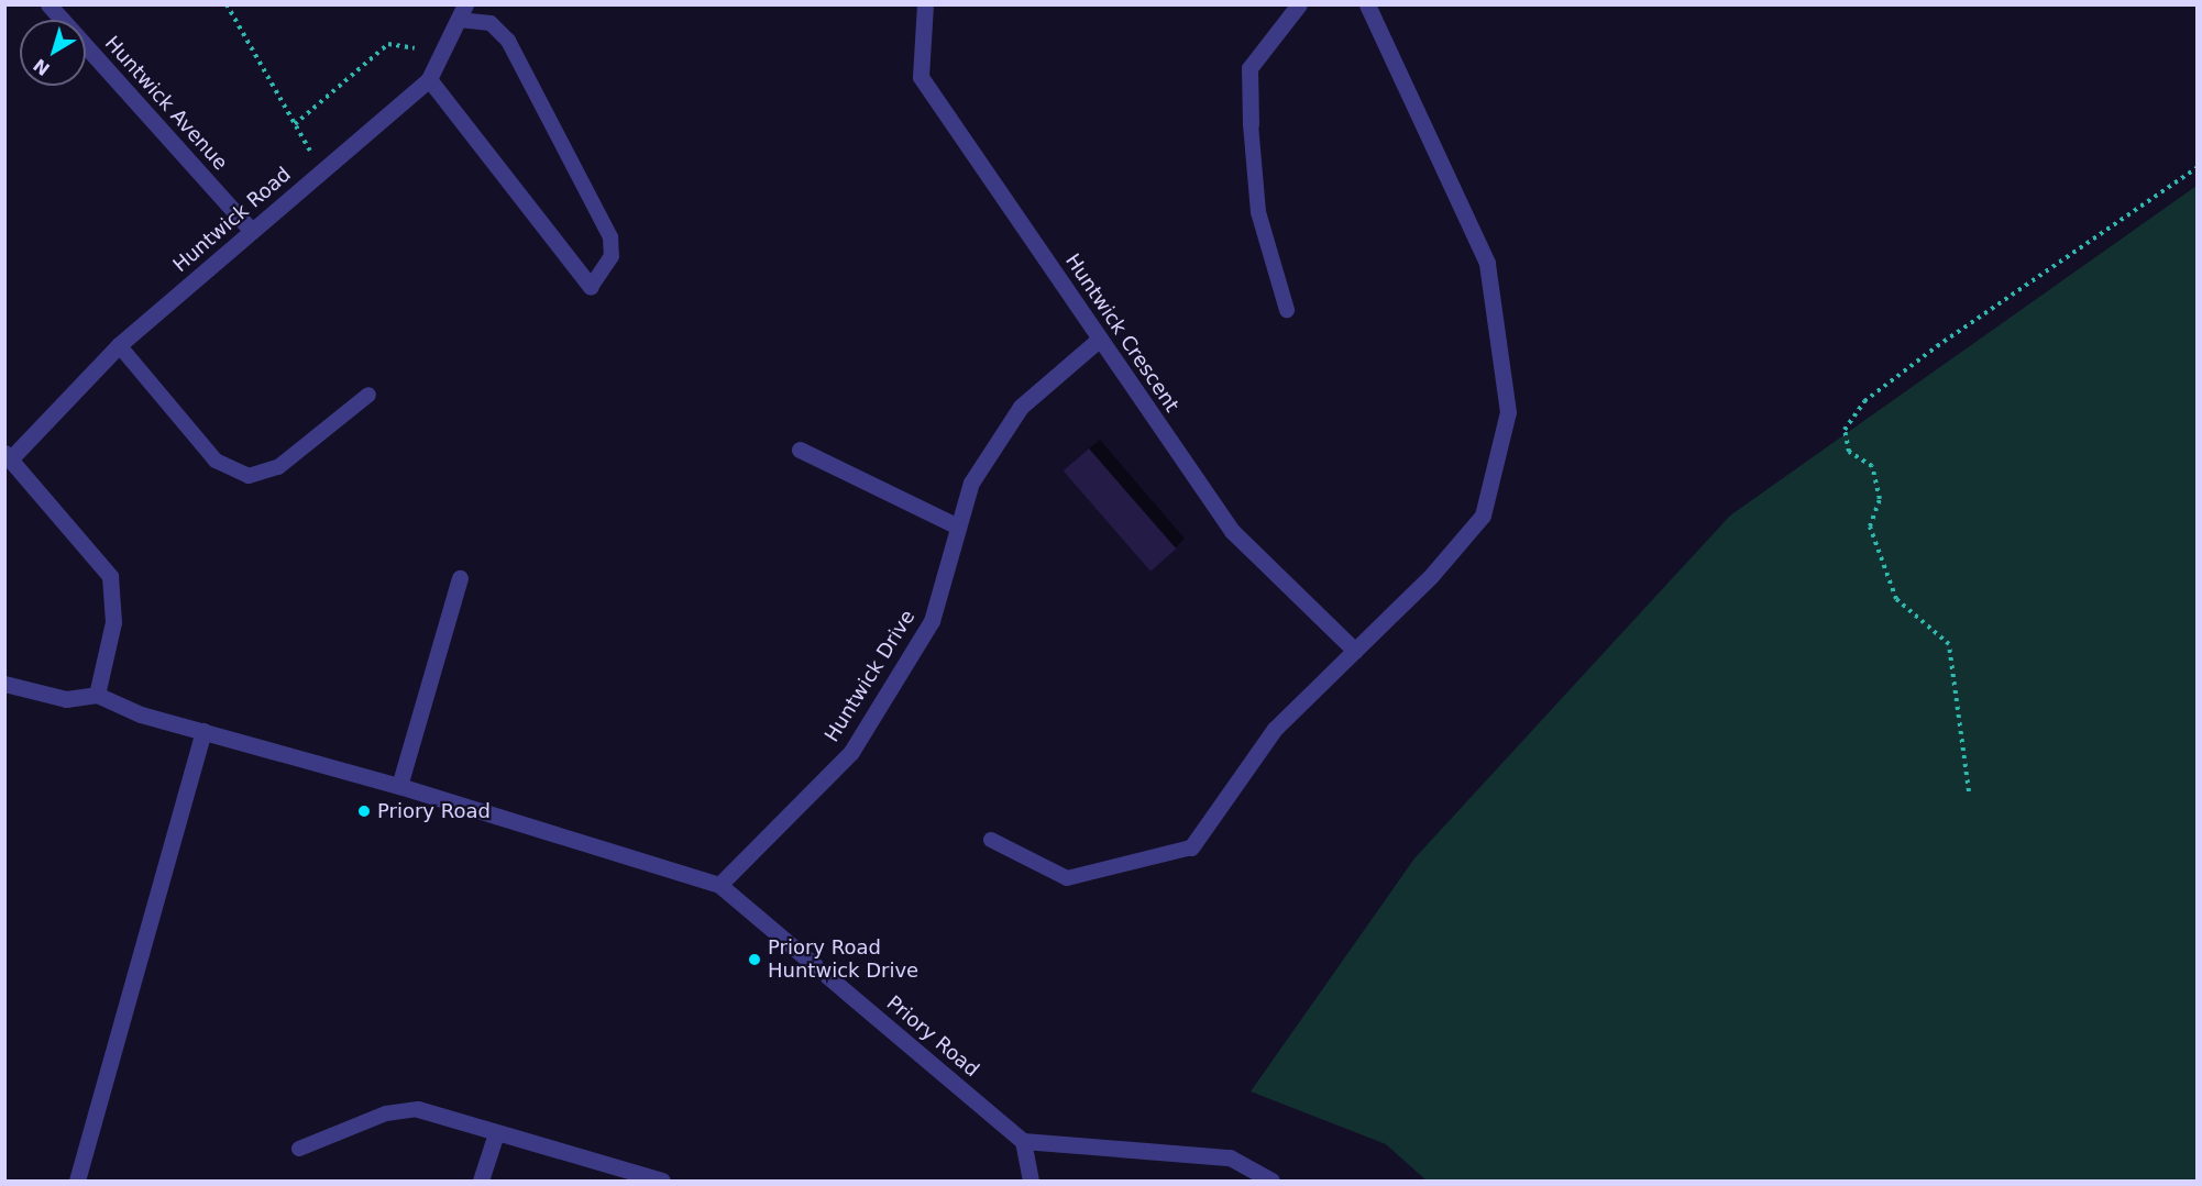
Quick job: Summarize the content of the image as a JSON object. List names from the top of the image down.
{
  "streets": {
    "street": [
      "Huntwick Avenue",
      "Huntwick Road",
      "Huntwick Crescent",
      "Huntwick Drive",
      "Priory Road"
    ]
  },
  "crossings": [
    ["Huntwick Avenue", "Huntwick Road"],
    ["Huntwick Crescent", "Huntwick Drive"],
    ["Huntwick Drive", "Priory Road"]
  ],
  "places": ["Priory Road", "Priory Road Huntwick Drive"],
  "north": "bottom left"
}
